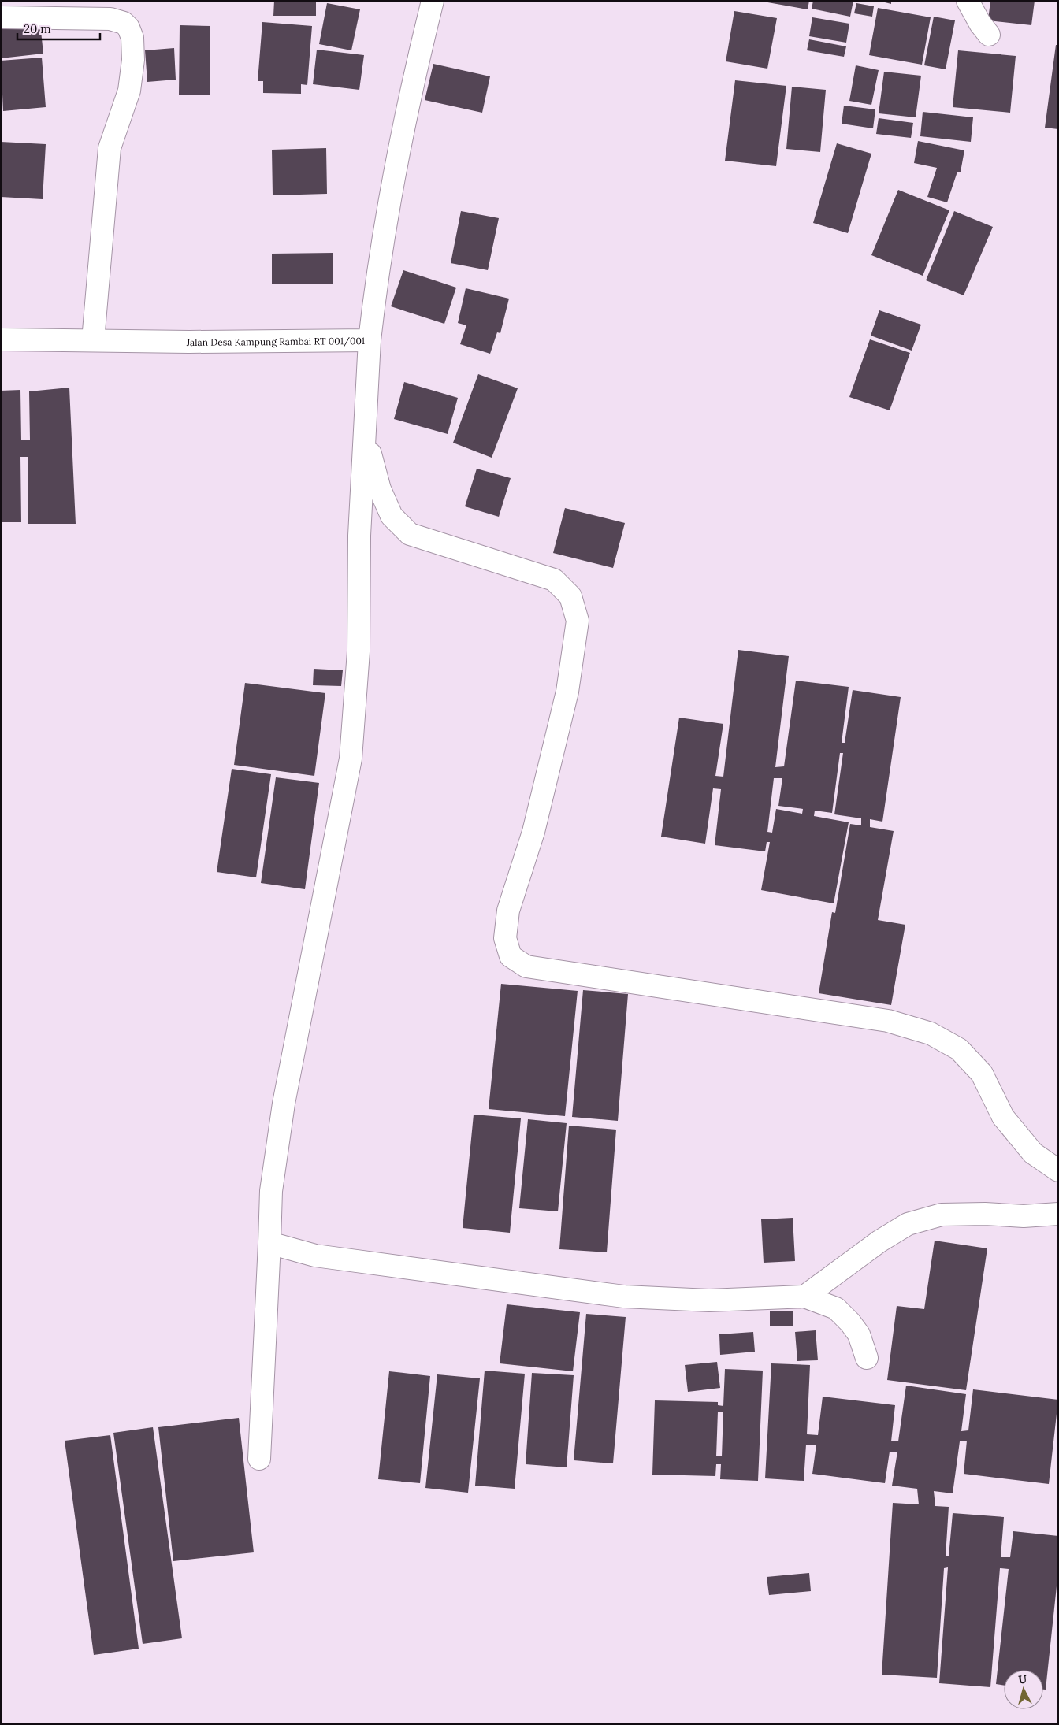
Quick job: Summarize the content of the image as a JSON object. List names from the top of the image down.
{
  "streets": {
    "street": ["Jalan Desa Kampung Rambai RT 001/001"]
  },
  "scale_bar": "20 m",
  "north": "top"
}
